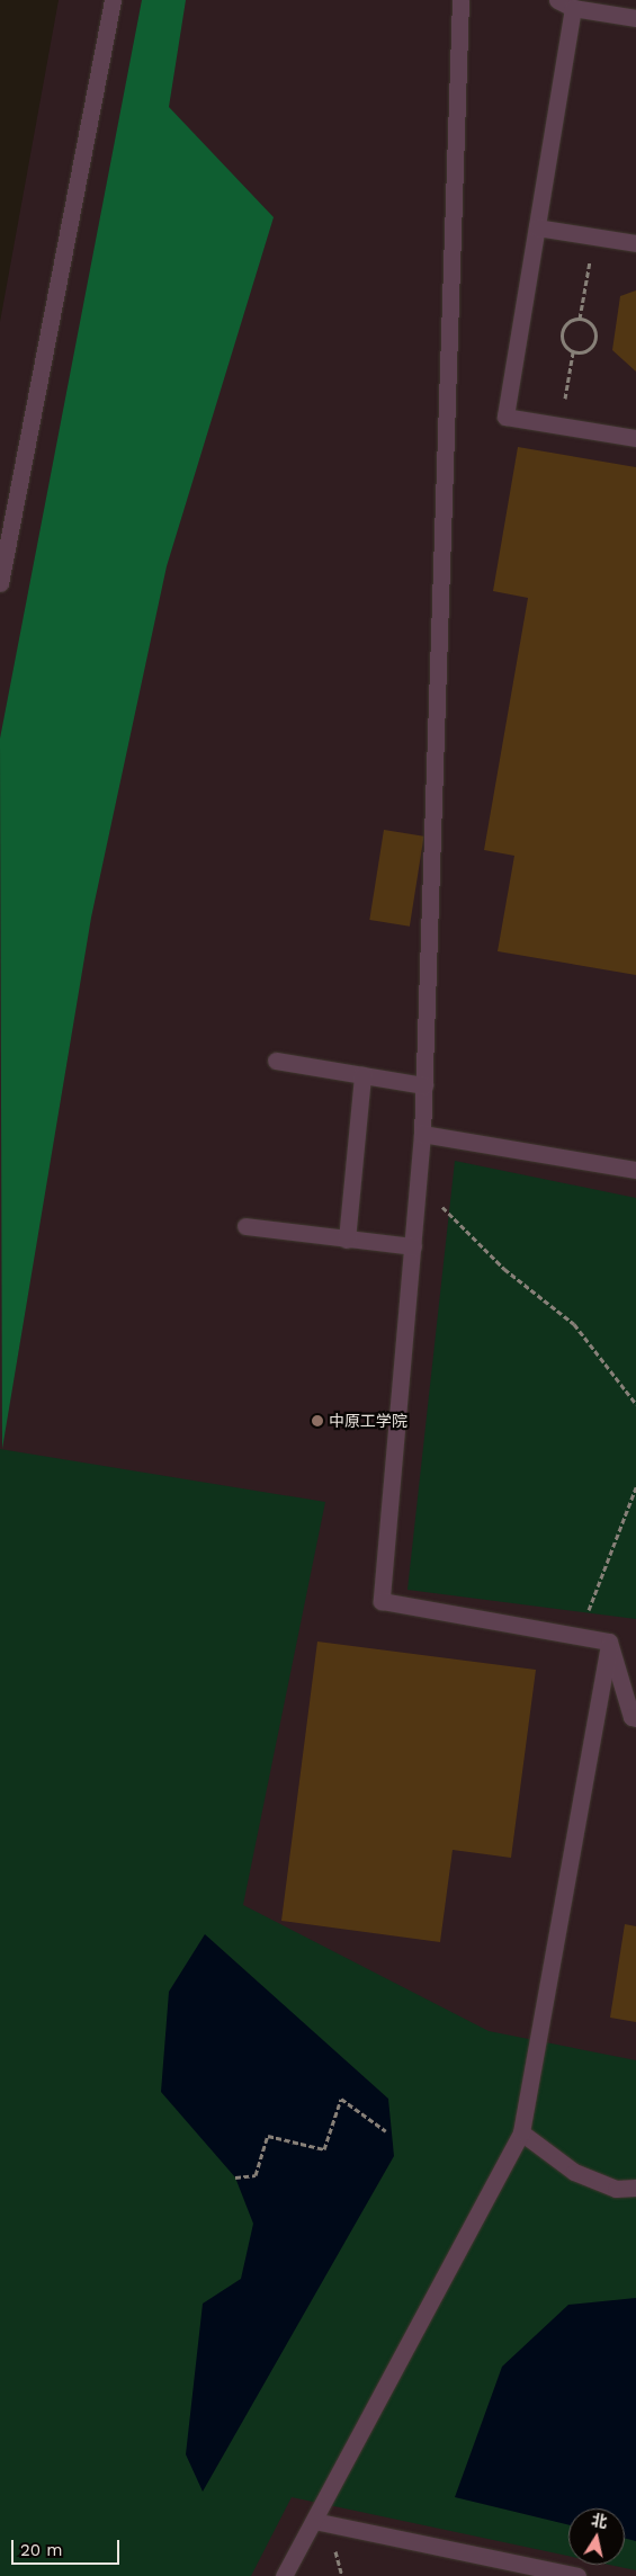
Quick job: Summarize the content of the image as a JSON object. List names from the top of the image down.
{
  "places": ["中原工学院"],
  "scale_bar": "20 m",
  "north": "top"
}
